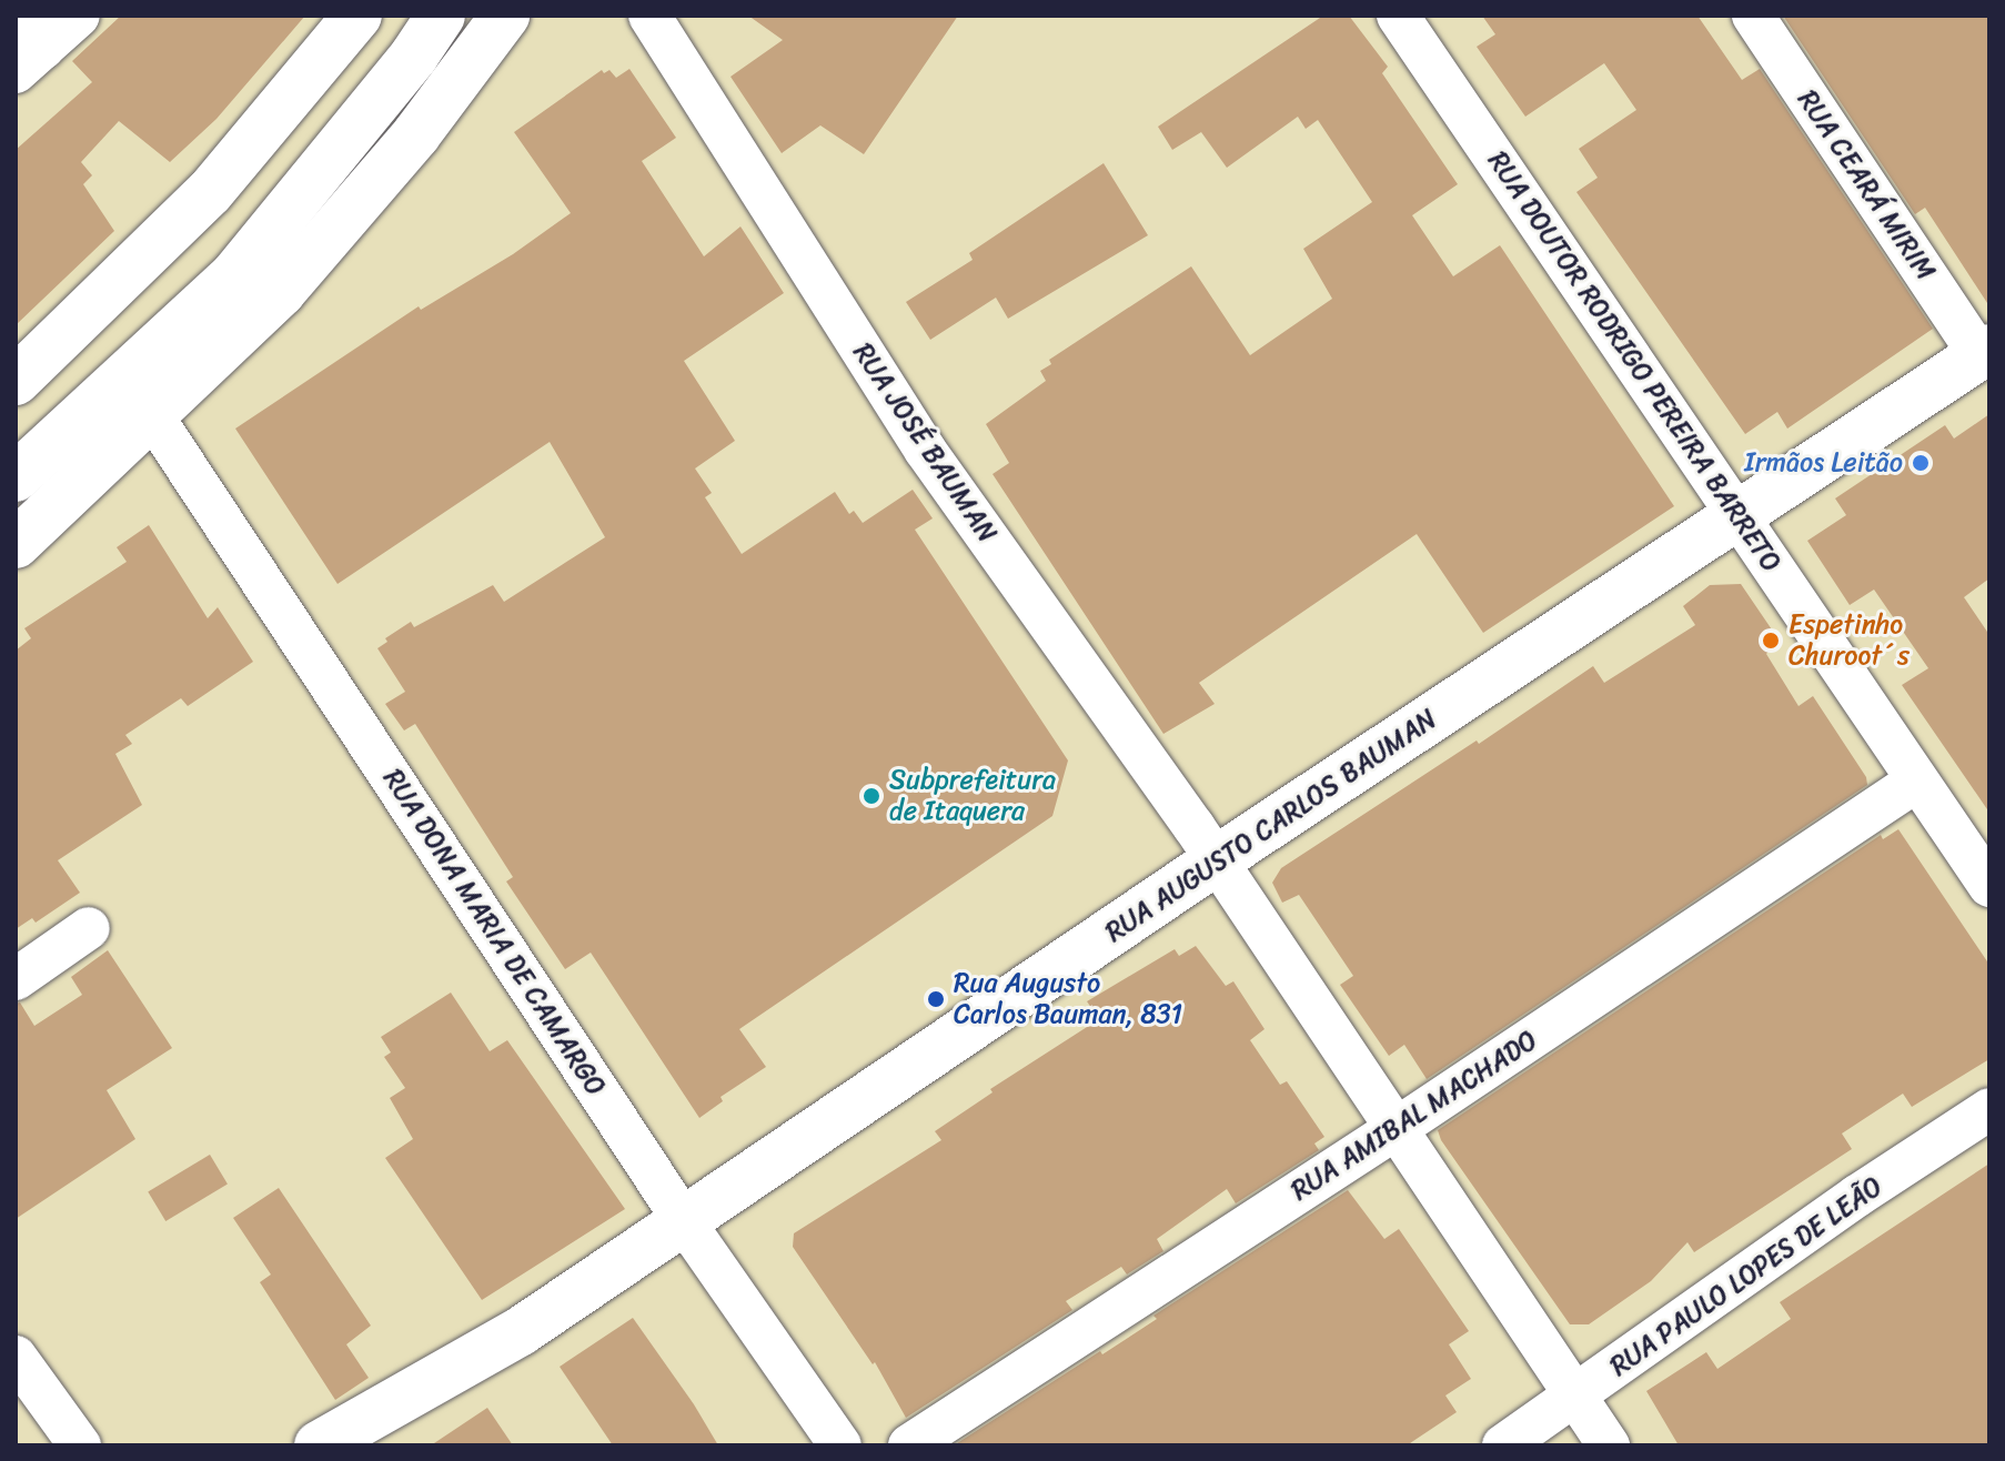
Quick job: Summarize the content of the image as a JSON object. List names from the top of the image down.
{
  "streets": {
    "main road": ["RUA AUGUSTO CARLOS BAUMAN"],
    "street": [
      "RUA CEARÁ MIRIM",
      "RUA DOUTOR RODRIGO PEREIRA BARRETO",
      "RUA JOSÉ BAUMAN",
      "RUA DONA MARIA DE CAMARGO",
      "RUA AMIBAL MACHADO",
      "RUA PAULO LOPES DE LEÃO"
    ]
  },
  "crossings": [
    ["RUA CEARÁ MIRIM", "RUA AUGUSTO CARLOS BAUMAN"],
    ["RUA DOUTOR RODRIGO PEREIRA BARRETO", "RUA AUGUSTO CARLOS BAUMAN"],
    ["RUA DOUTOR RODRIGO PEREIRA BARRETO", "RUA AMIBAL MACHADO"],
    ["RUA JOSÉ BAUMAN", "RUA AUGUSTO CARLOS BAUMAN"],
    ["RUA JOSÉ BAUMAN", "RUA AMIBAL MACHADO"],
    ["RUA JOSÉ BAUMAN", "RUA PAULO LOPES DE LEÃO"],
    ["RUA AUGUSTO CARLOS BAUMAN", "RUA DONA MARIA DE CAMARGO"]
  ],
  "places": [
    "Irmãos Leitão",
    "Espetinho Churoot´s",
    "Subprefeitura de Itaquera",
    "Rua Augusto Carlos Bauman, 831"
  ]
}
